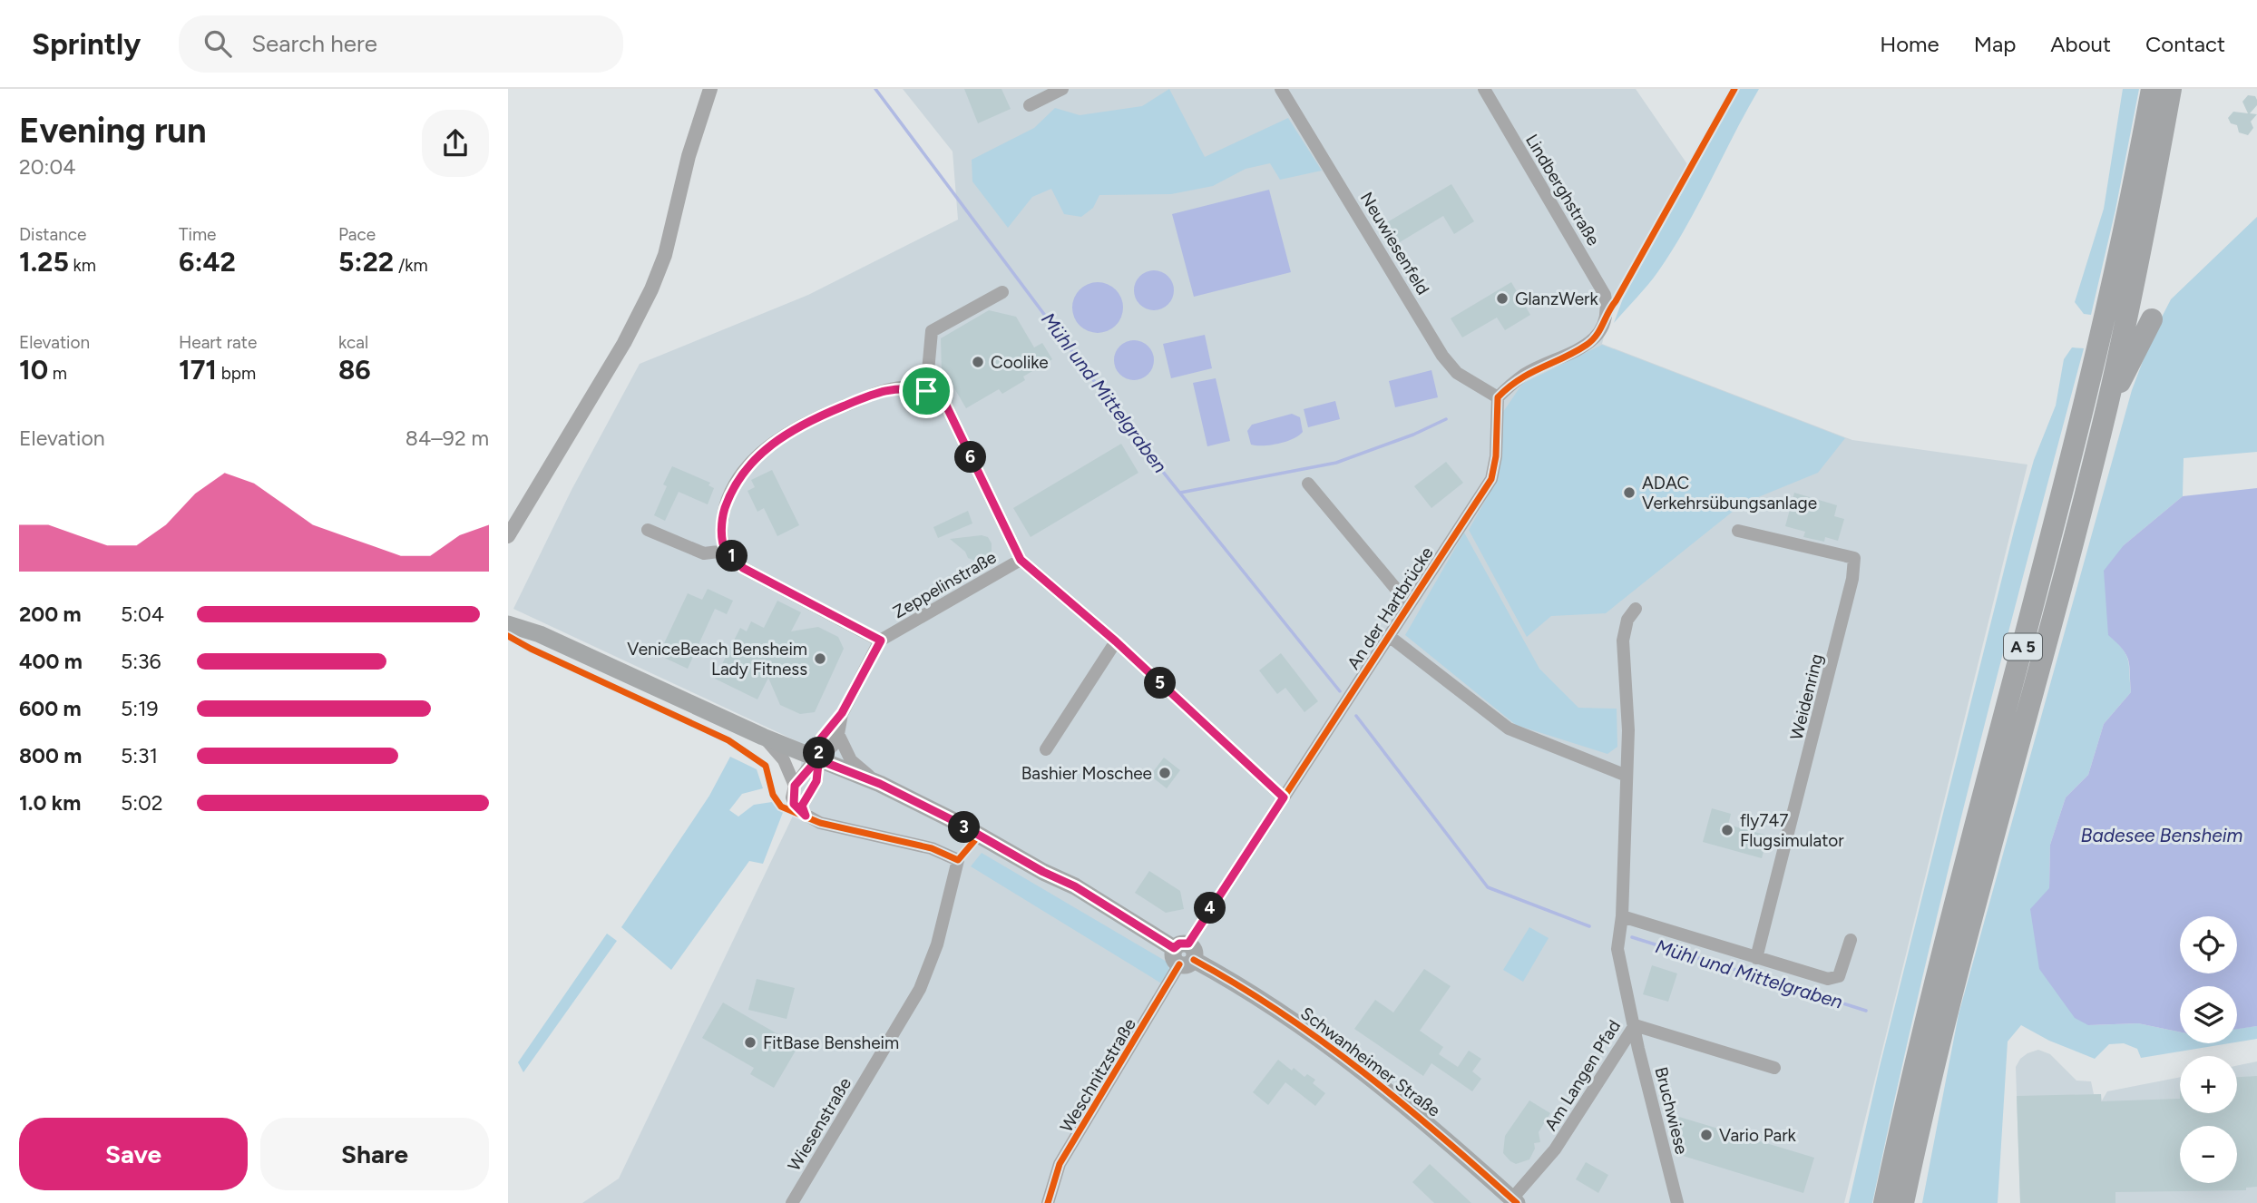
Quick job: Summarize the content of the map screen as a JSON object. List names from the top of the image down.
{
  "streets": {
    "highway": ["A 5"],
    "main road": ["Schwanheimer Straße"],
    "street": [
      "Lindberghstraße",
      "Neuwiesenfeld",
      "Zeppelinstraße",
      "An der Hartbrücke",
      "Weidenring",
      "Weschnitzstraße",
      "Am Langen Pfad",
      "Bruchwiese",
      "Wiesenstraße"
    ]
  },
  "crossings": [
    ["Lindberghstraße", "Neuwiesenfeld"],
    ["Lindberghstraße", "An der Hartbrücke"],
    ["Neuwiesenfeld", "An der Hartbrücke"],
    ["Zeppelinstraße", "An der Hartbrücke"],
    ["An der Hartbrücke", "Schwanheimer Straße"],
    ["An der Hartbrücke", "Weschnitzstraße"],
    ["Schwanheimer Straße", "Weschnitzstraße"],
    ["Schwanheimer Straße", "Am Langen Pfad"],
    ["Am Langen Pfad", "Bruchwiese"]
  ],
  "water": ["Mühl und Mittelgraben", "Badesee Bensheim"],
  "places": [
    "GlanzWerk",
    "Coolike",
    "ADAC Verkehrsübungsanlage",
    "VeniceBeach Bensheim Lady Fitness",
    "Bashier Moschee",
    "fly747 Flugsimulator",
    "FitBase Bensheim",
    "Vario Park"
  ],
  "page": {
    "header": "Sprintly",
    "search": "Search here",
    "nav": [
      "Home",
      "Map",
      "About",
      "Contact"
    ],
    "heading": ["Evening run", "20:04"],
    "stats": [
      ["Distance", "1.25 km"],
      ["Time", "6:42"],
      ["Pace", "5:22 /km"],
      ["Elevation", "10 m"],
      ["Heart rate", "171 bpm"],
      ["kcal", "86"]
    ],
    "chart": ["Elevation", "84–92 m"],
    "pins": [
      "6",
      "1",
      "5",
      "2",
      "3",
      "4"
    ],
    "list": [
      {
        "name": "200 m",
        "note": "5:04"
      },
      {
        "name": "400 m",
        "note": "5:36"
      },
      {
        "name": "600 m",
        "note": "5:19"
      },
      {
        "name": "800 m",
        "note": "5:31"
      },
      {
        "name": "1.0 km",
        "note": "5:02"
      }
    ],
    "map_buttons": ["+", "−"],
    "buttons": ["Save", "Share"]
  }
}
